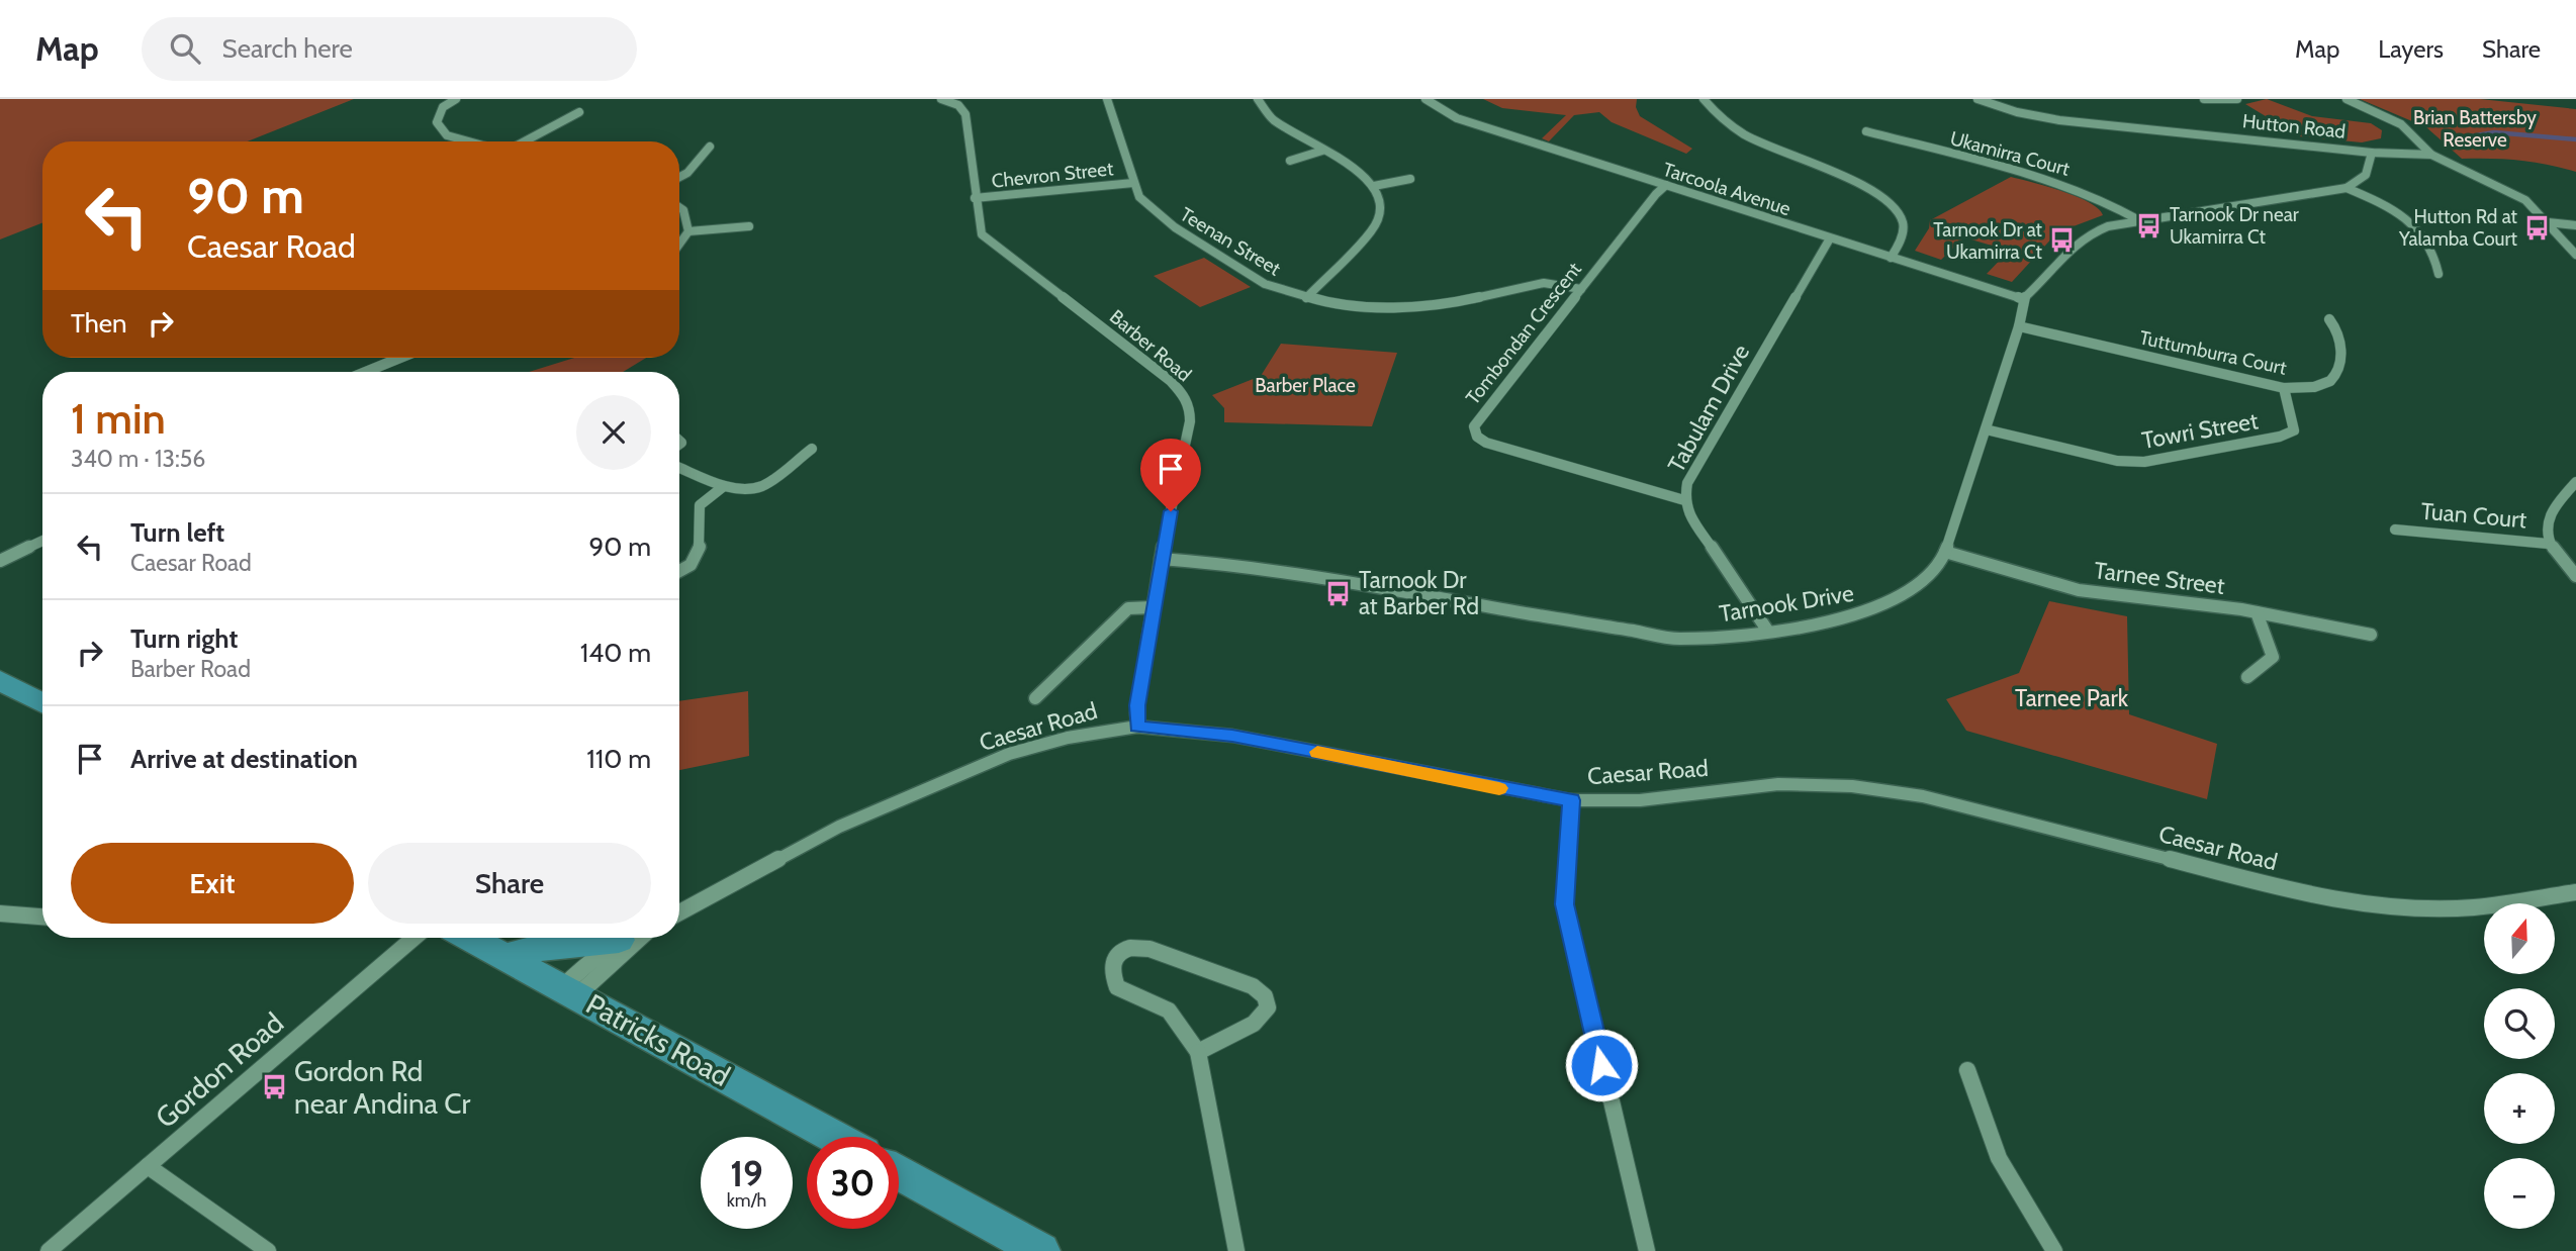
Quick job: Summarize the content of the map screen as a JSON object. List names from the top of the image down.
{
  "streets": {
    "main road": ["Patricks Road"],
    "street": [
      "Hutton Road",
      "Ukamirra Court",
      "Chevron Street",
      "Tarcoola Avenue",
      "Teenan Street",
      "Tombondan Crescent",
      "Barber Road",
      "Tuttumburra Court",
      "Tabulam Drive",
      "Towri Street",
      "Tuan Court",
      "Tarnee Street",
      "Tarnook Drive",
      "Caesar Road",
      "Gordon Road"
    ]
  },
  "crossings": [
    ["Chevron Street", "Teenan Street"],
    ["Chevron Street", "Barber Road"],
    ["Tarcoola Avenue", "Tombondan Crescent"],
    ["Tarcoola Avenue", "Tabulam Drive"],
    ["Tarcoola Avenue", "Tarnook Drive"],
    ["Teenan Street", "Tombondan Crescent"],
    ["Tombondan Crescent", "Tabulam Drive"],
    ["Barber Road", "Tarnook Drive"],
    ["Barber Road", "Caesar Road"],
    ["Tuttumburra Court", "Towri Street"],
    ["Tuttumburra Court", "Tarnook Drive"],
    ["Tabulam Drive", "Tarnook Drive"],
    ["Towri Street", "Tarnook Drive"],
    ["Tarnee Street", "Tarnook Drive"]
  ],
  "parks": ["Brian Battersby Reserve", "Barber Place", "Tarnee Park"],
  "places": {
    "bus stop": [
      "Tarnook Dr near Ukamirra Ct",
      "Hutton Rd at Yalamba Court",
      "Tarnook Dr at Ukamirra Ct",
      "Tarnook Dr at Barber Rd",
      "Gordon Rd near Andina Cr"
    ]
  },
  "north": "top",
  "page": {
    "header": "Map",
    "search": "Search here",
    "nav": ["Map", "Layers", "Share"],
    "turn": ["90 m", "Caesar Road"],
    "then": "Then",
    "heading": ["1 min", "340 m · 13:56"],
    "list": [
      {
        "name": "Turn left",
        "note": "Caesar Road",
        "value": "90 m"
      },
      {
        "name": "Turn right",
        "note": "Barber Road",
        "value": "140 m"
      },
      {
        "name": "Arrive at destination",
        "value": "110 m"
      }
    ],
    "buttons": ["Exit", "Share"],
    "map_buttons": ["+", "−"],
    "speed": "19 km/h",
    "limit": "30"
  }
}
